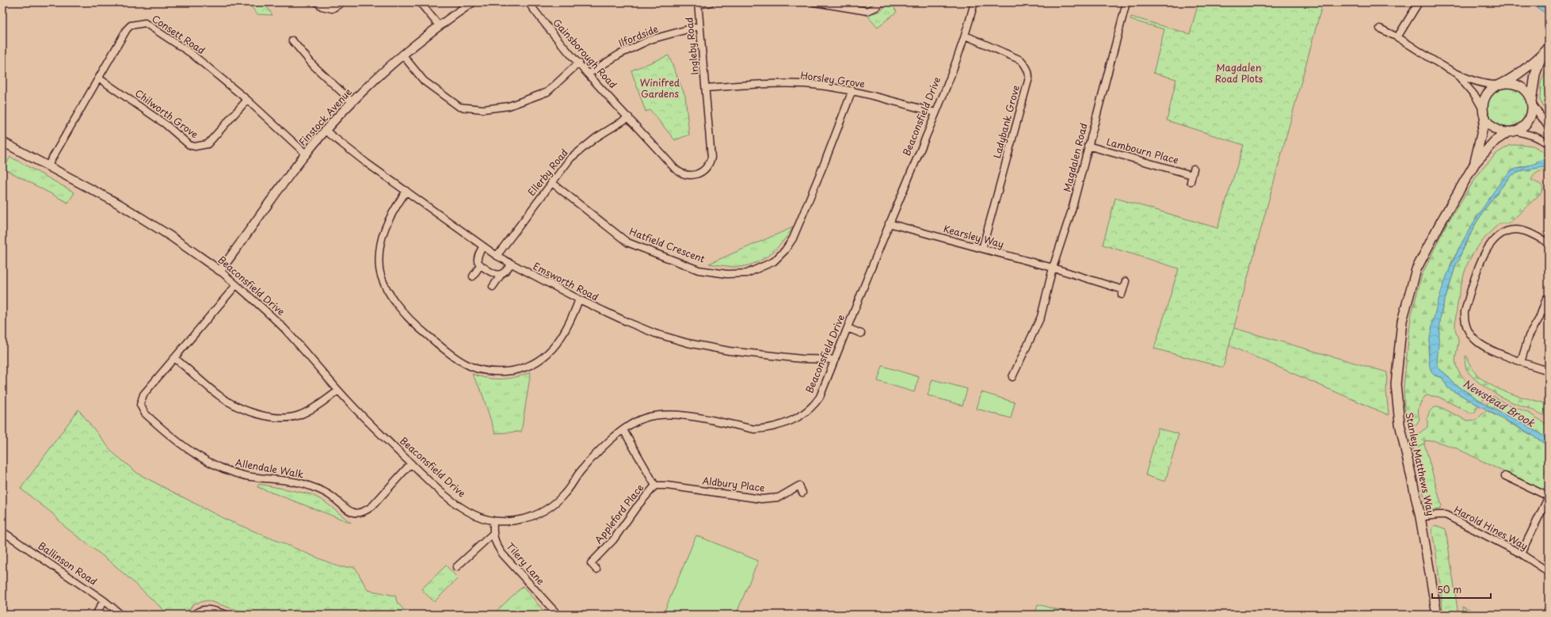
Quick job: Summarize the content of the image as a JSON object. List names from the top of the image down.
{
  "streets": {
    "main road": ["Stanley Matthews Way"],
    "street": [
      "Consett Road",
      "Ilfordside",
      "Ingleby Road",
      "Gainsborough Road",
      "Horsley Grove",
      "Chilworth Grove",
      "Beaconsfield Drive",
      "Finstock Avenue",
      "Ladybank Grove",
      "Lambourn Place",
      "Magdalen Road",
      "Ellerby Road",
      "Kearsley Way",
      "Hatfield Crescent",
      "Emsworth Road",
      "Allendale Walk",
      "Aldbury Place",
      "Appleford Place",
      "Harold Hines Way",
      "Ballinson Road",
      "Tilery Lane"
    ]
  },
  "crossings": [
    ["Consett Road", "Chilworth Grove"],
    ["Consett Road", "Beaconsfield Drive"],
    ["Consett Road", "Finstock Avenue"],
    ["Ilfordside", "Ingleby Road"],
    ["Ilfordside", "Gainsborough Road"],
    ["Ingleby Road", "Gainsborough Road"],
    ["Ingleby Road", "Horsley Grove"],
    ["Ingleby Road", "Ellerby Road"],
    ["Gainsborough Road", "Ellerby Road"],
    ["Horsley Grove", "Beaconsfield Drive"],
    ["Horsley Grove", "Hatfield Crescent"],
    ["Beaconsfield Drive", "Finstock Avenue"],
    ["Beaconsfield Drive", "Ladybank Grove"],
    ["Beaconsfield Drive", "Kearsley Way"],
    ["Beaconsfield Drive", "Emsworth Road"],
    ["Beaconsfield Drive", "Allendale Walk"],
    ["Beaconsfield Drive", "Tilery Lane"],
    ["Finstock Avenue", "Emsworth Road"],
    ["Ladybank Grove", "Kearsley Way"],
    ["Lambourn Place", "Magdalen Road"],
    ["Magdalen Road", "Kearsley Way"],
    ["Ellerby Road", "Hatfield Crescent"],
    ["Ellerby Road", "Emsworth Road"],
    ["Stanley Matthews Way", "Harold Hines Way"],
    ["Aldbury Place", "Appleford Place"]
  ],
  "water": ["Newstead Brook"],
  "parks": ["Magdalen Road Plots", "Winifred Gardens"],
  "scale_bar": "50 m"
}
